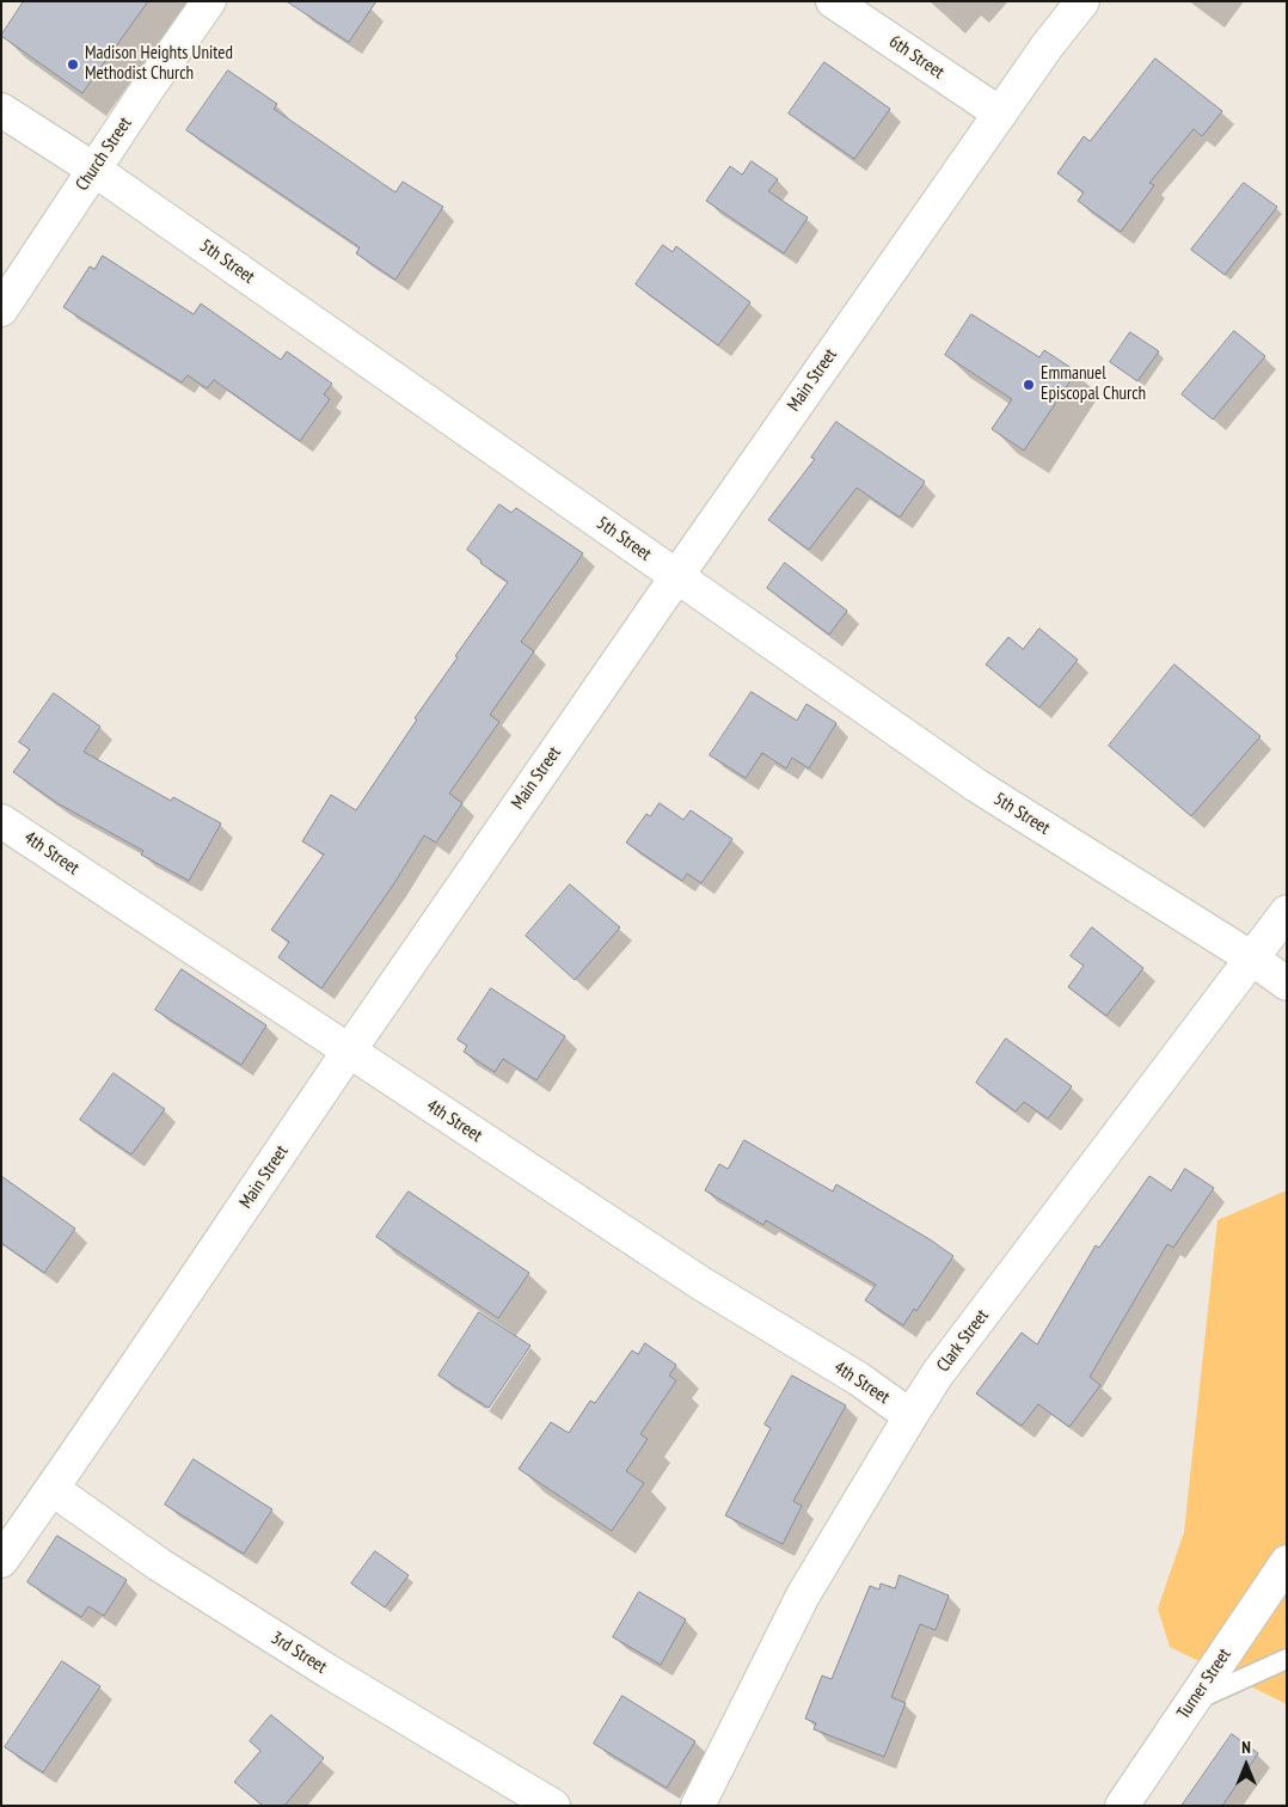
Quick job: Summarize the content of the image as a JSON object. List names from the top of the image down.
{
  "streets": {
    "street": [
      "6th Street",
      "Church Street",
      "5th Street",
      "Main Street",
      "4th Street",
      "Clark Street",
      "3rd Street",
      "Turner Street"
    ]
  },
  "crossings": [
    ["6th Street", "Main Street"],
    ["Church Street", "5th Street"],
    ["5th Street", "Main Street"],
    ["5th Street", "Clark Street"],
    ["Main Street", "4th Street"],
    ["Main Street", "3rd Street"],
    ["4th Street", "Clark Street"]
  ],
  "places": ["Madison Heights United Methodist Church", "Emmanuel Episcopal Church"],
  "north": "top"
}
